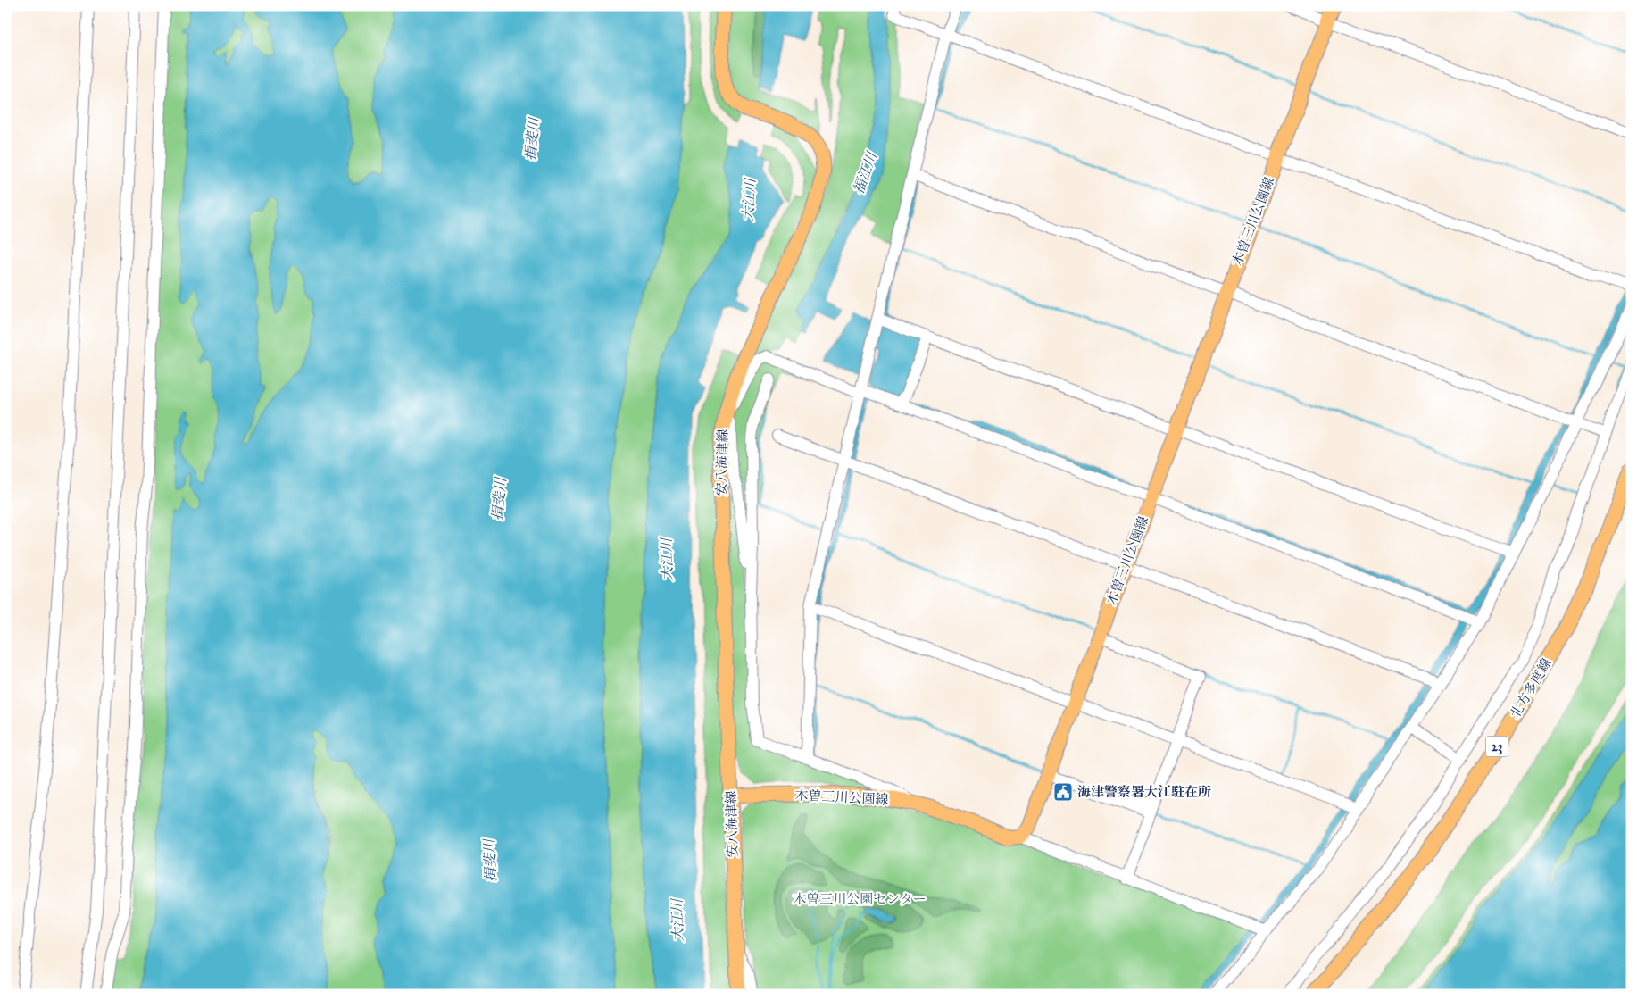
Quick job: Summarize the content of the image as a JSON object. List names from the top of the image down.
{
  "streets": {
    "main road": [
      "木曽三川公園線",
      "安八海津線",
      "北方多度線",
      "23"
    ]
  },
  "crossings": [
    ["木曽三川公園線", "安八海津線"]
  ],
  "water": ["揖斐川", "福江川", "大江川"],
  "parks": ["木曽三川公園センター"],
  "places": {
    "public building": ["海津警察署大江駐在所"]
  }
}
